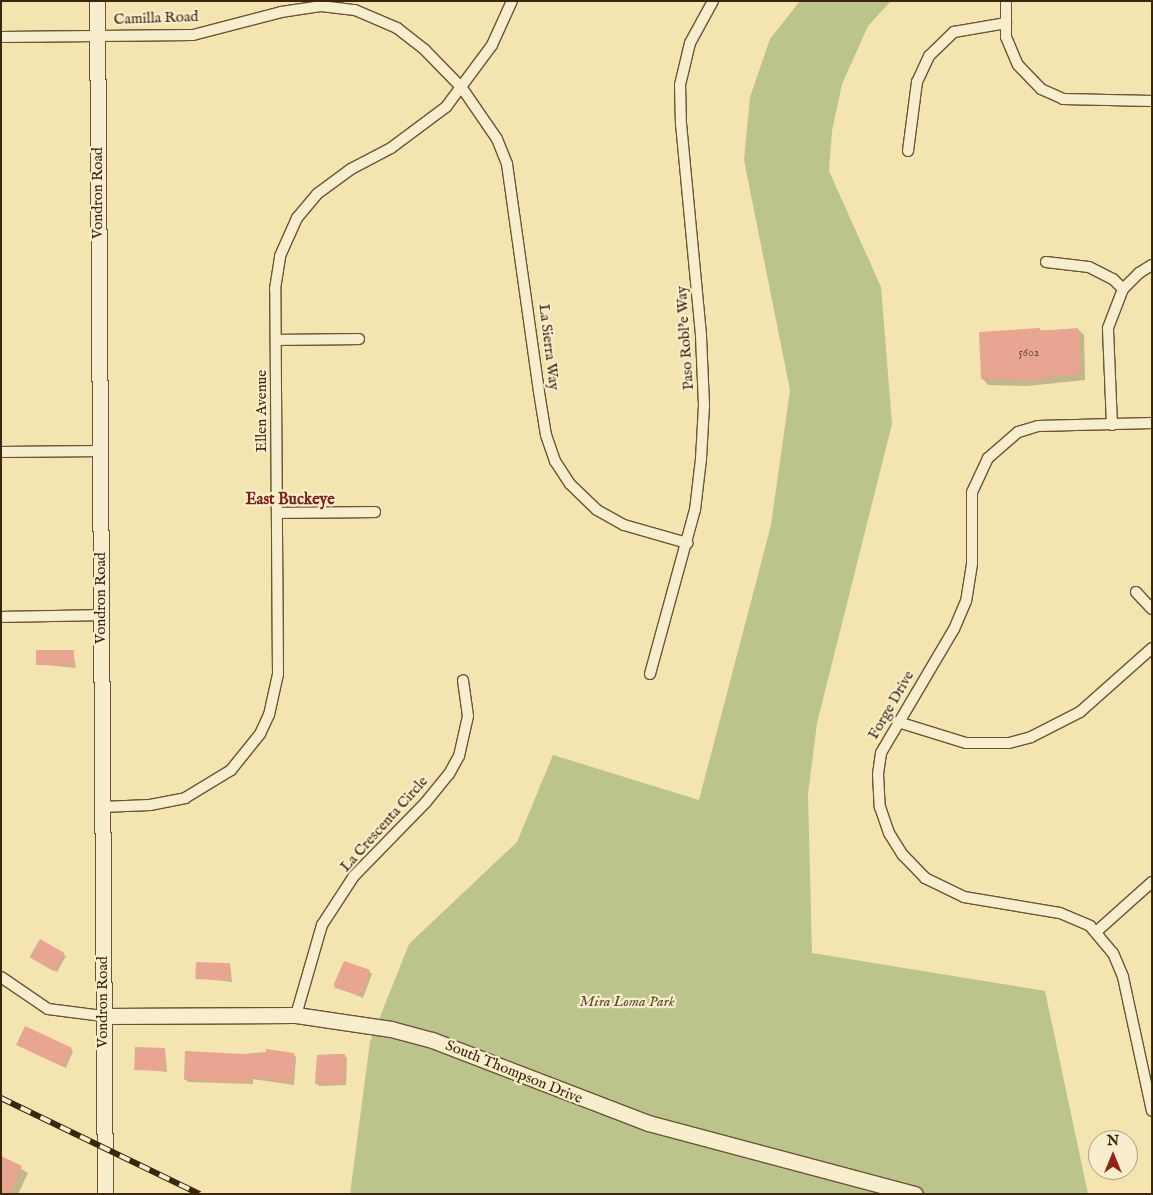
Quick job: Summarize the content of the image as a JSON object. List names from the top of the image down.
{
  "streets": {
    "street": [
      "Camilla Road",
      "Vondron Road",
      "Paso Robl'e Way",
      "La Sierra Way",
      "Ellen Avenue",
      "Forge Drive",
      "La Crescenta Circle",
      "South Thompson Drive"
    ]
  },
  "crossings": [
    ["Camilla Road", "Vondron Road"],
    ["Camilla Road", "La Sierra Way"],
    ["Camilla Road", "Ellen Avenue"],
    ["Vondron Road", "Ellen Avenue"],
    ["Vondron Road", "South Thompson Drive"],
    ["Paso Robl'e Way", "La Sierra Way"],
    ["La Sierra Way", "Ellen Avenue"],
    ["La Crescenta Circle", "South Thompson Drive"]
  ],
  "districts": ["East Buckeye"],
  "parks": ["Mira Loma Park"],
  "house_numbers": ["5602"],
  "north": "top"
}
